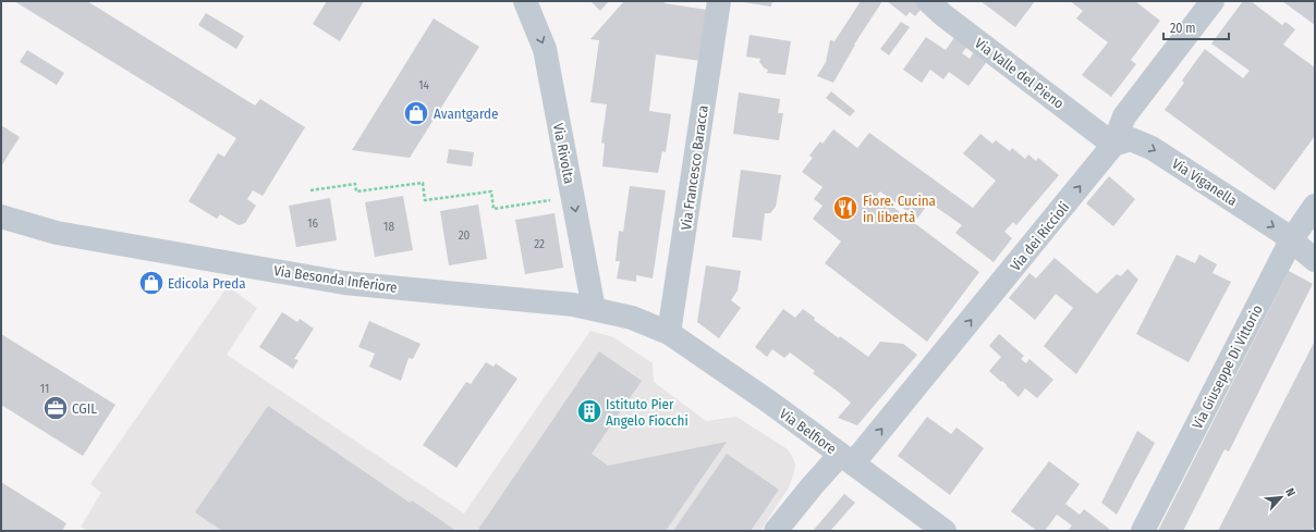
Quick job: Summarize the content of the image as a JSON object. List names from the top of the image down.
{
  "streets": {
    "street": [
      "Via Valle del Pieno",
      "Via Rivolta",
      "Via Francesco Baracca",
      "Via Viganella",
      "Via dei Riccioli",
      "Via Besonda Inferiore",
      "Via Giuseppe Di Vittorio",
      "Via Belfiore"
    ]
  },
  "crossings": [
    ["Via Valle del Pieno", "Via Viganella"],
    ["Via Valle del Pieno", "Via dei Riccioli"],
    ["Via Rivolta", "Via Besonda Inferiore"],
    ["Via Francesco Baracca", "Via Besonda Inferiore"],
    ["Via Francesco Baracca", "Via Belfiore"],
    ["Via Viganella", "Via dei Riccioli"],
    ["Via Viganella", "Via Giuseppe Di Vittorio"],
    ["Via dei Riccioli", "Via Belfiore"],
    ["Via Besonda Inferiore", "Via Belfiore"]
  ],
  "one_way": ["Via Rivolta", "Via Viganella", "Via dei Riccioli"],
  "places": {
    "shop": ["Avantgarde", "Edicola Preda"],
    "restaurant": ["Fiore. Cucina in libertà"],
    "office": ["CGIL"],
    "building": ["Istituto Pier Angelo Fiocchi"]
  },
  "house_numbers": [
    "14",
    "16",
    "18",
    "20",
    "22",
    "11"
  ],
  "scale_bar": "20 m",
  "north": "top right"
}
